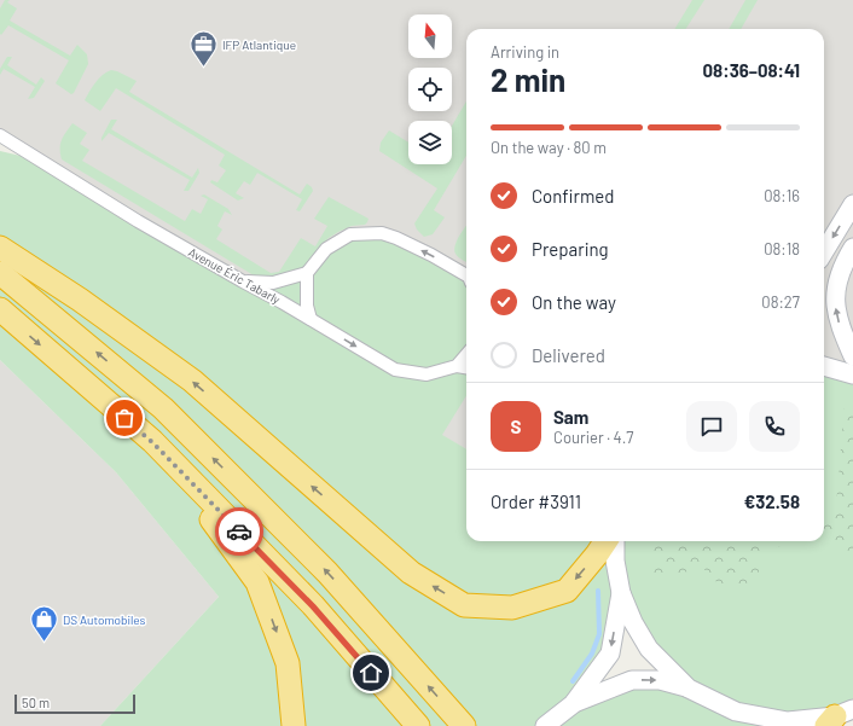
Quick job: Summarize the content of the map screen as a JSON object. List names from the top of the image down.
{
  "streets": {
    "street": ["Avenue Éric Tabarly"]
  },
  "places": {
    "office": ["IFP Atlantique"],
    "shop": ["DS Automobiles"]
  },
  "scale_bar": "50 m",
  "north": "top",
  "page": {
    "heading": ["2 min", "Arriving in", "08:36–08:41"],
    "panel": [
      "Sam",
      "Courier · 4.7",
      "Order #3911",
      "€32.58"
    ],
    "bar": "On the way · 80 m",
    "list": [
      ["Confirmed", "08:16"],
      ["Preparing", "08:18"],
      ["On the way", "08:27"],
      "Delivered"
    ],
    "round": "S",
    "scale": "50 m"
  }
}
